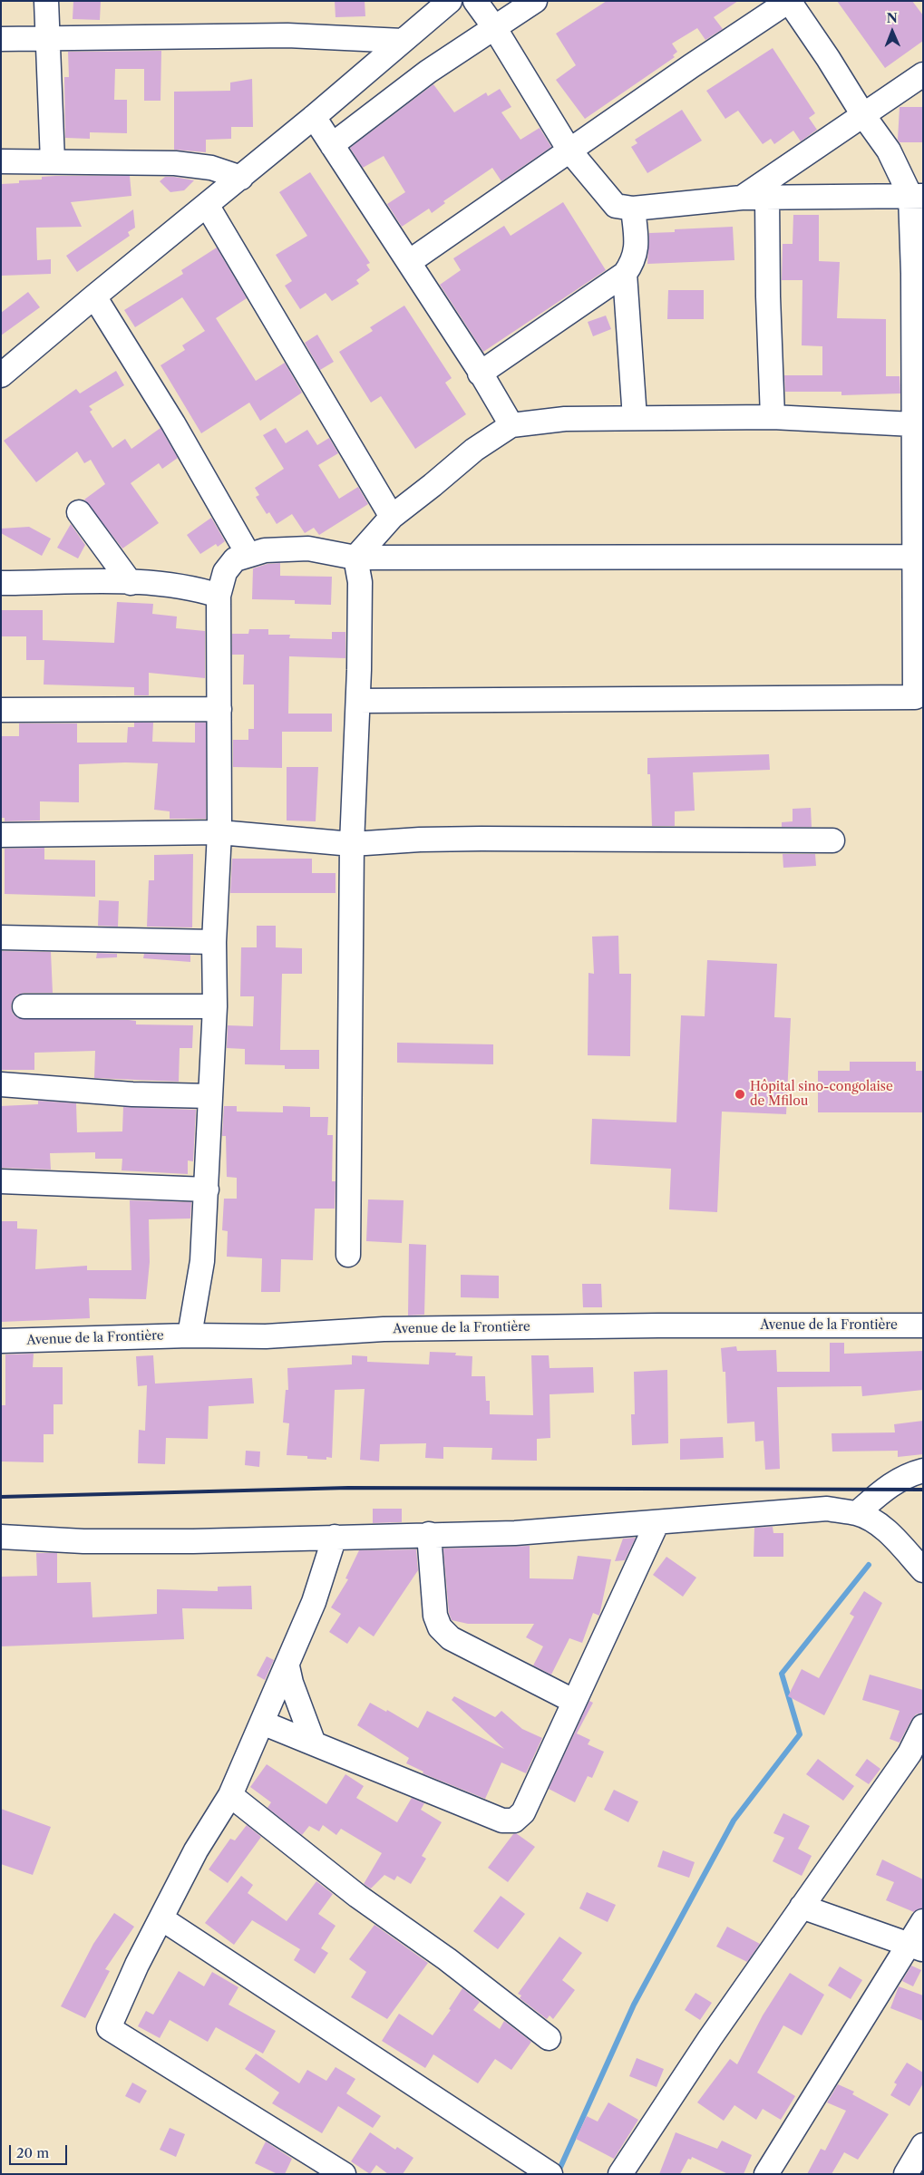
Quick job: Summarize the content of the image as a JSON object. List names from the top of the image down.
{
  "streets": {
    "street": ["Avenue de la Frontière"]
  },
  "places": ["Hôpital sino-congolaise de Mfilou"],
  "scale_bar": "20 m",
  "north": "top"
}
